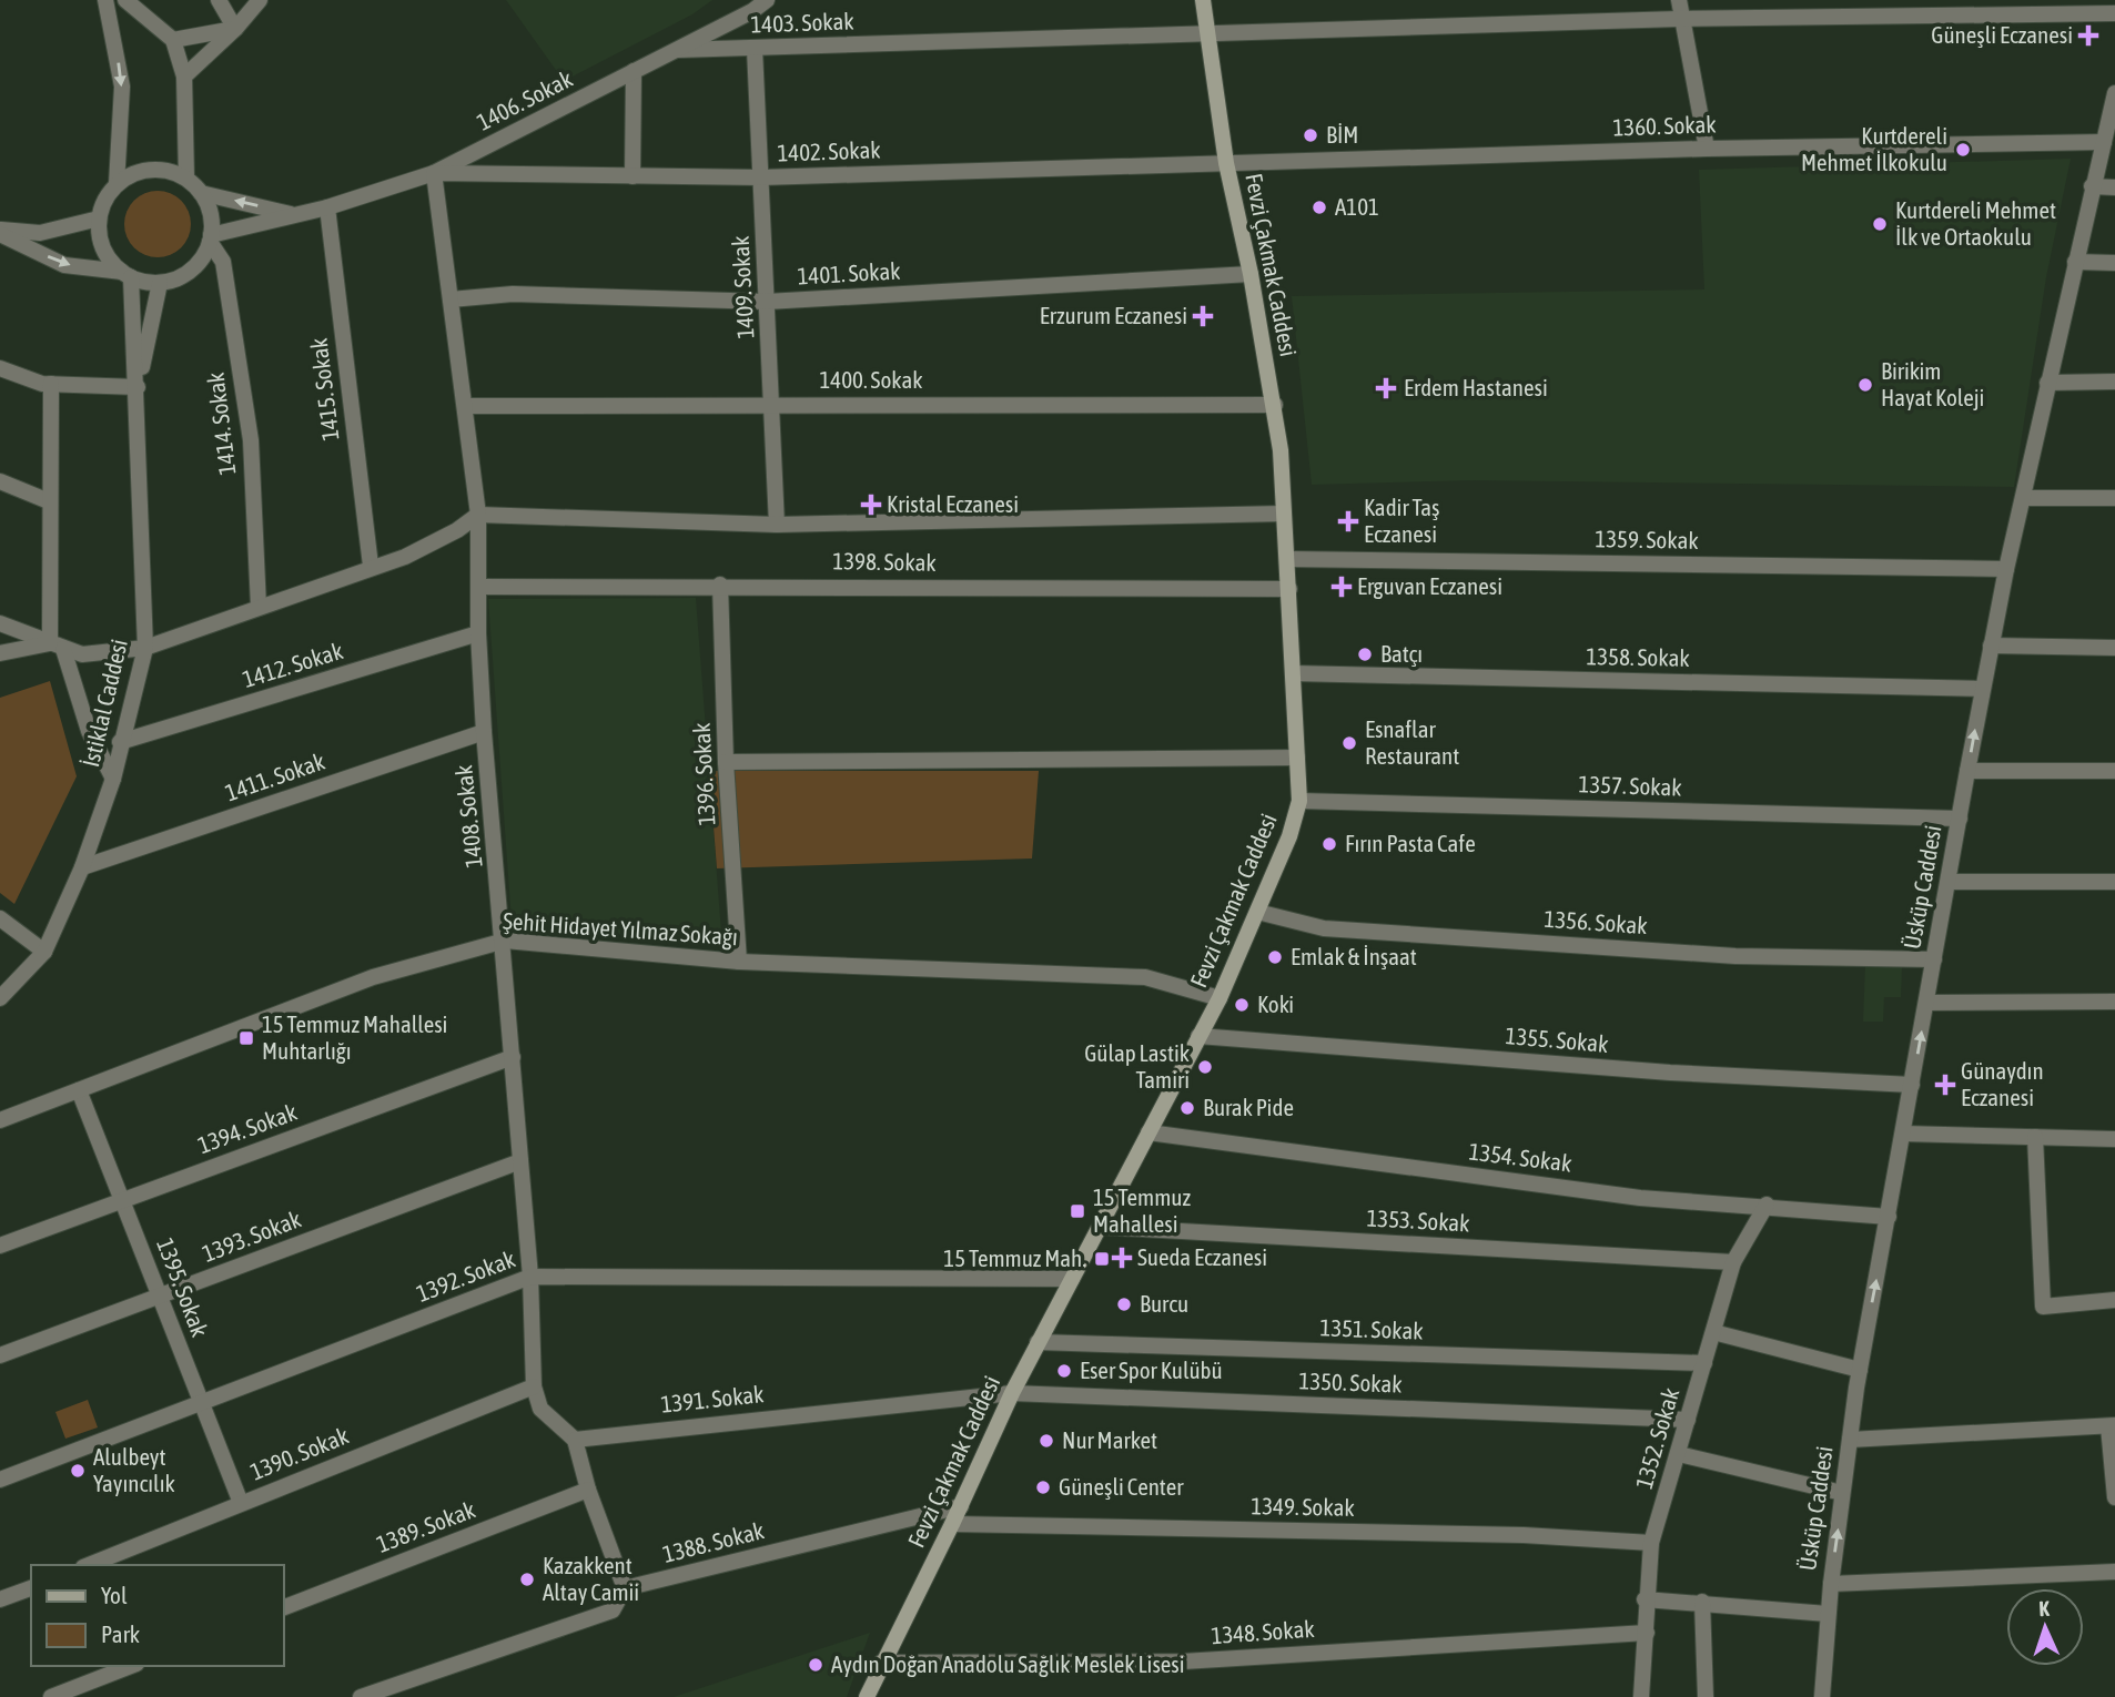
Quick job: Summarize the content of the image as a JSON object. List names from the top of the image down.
{
  "streets": {
    "main road": ["Fevzi Çakmak Caddesi"],
    "street": [
      "1403. Sokak",
      "1406. Sokak",
      "1360. Sokak",
      "1402. Sokak",
      "1401. Sokak",
      "1409. Sokak",
      "1400. Sokak",
      "1415. Sokak",
      "1414. Sokak",
      "1359. Sokak",
      "1398. Sokak",
      "1358. Sokak",
      "1412. Sokak",
      "İstiklal Caddesi",
      "1396. Sokak",
      "1411. Sokak",
      "1357. Sokak",
      "1408. Sokak",
      "Üsküp Caddesi",
      "1356. Sokak",
      "Şehit Hidayet Yılmaz Sokağı",
      "1355. Sokak",
      "1394. Sokak",
      "1354. Sokak",
      "1353. Sokak",
      "1393. Sokak",
      "1392. Sokak",
      "1395. Sokak",
      "1351. Sokak",
      "1350. Sokak",
      "1391. Sokak",
      "1352. Sokak",
      "1390. Sokak",
      "1349. Sokak",
      "1389. Sokak",
      "1388. Sokak",
      "1348. Sokak"
    ]
  },
  "crossings": [
    ["1403. Sokak", "1406. Sokak"],
    ["1403. Sokak", "Fevzi Çakmak Caddesi"],
    ["1403. Sokak", "1409. Sokak"],
    ["1406. Sokak", "1402. Sokak"],
    ["1406. Sokak", "1415. Sokak"],
    ["1406. Sokak", "1414. Sokak"],
    ["1406. Sokak", "İstiklal Caddesi"],
    ["1406. Sokak", "1408. Sokak"],
    ["1360. Sokak", "1402. Sokak"],
    ["1360. Sokak", "Fevzi Çakmak Caddesi"],
    ["1360. Sokak", "Üsküp Caddesi"],
    ["1402. Sokak", "Fevzi Çakmak Caddesi"],
    ["1402. Sokak", "1409. Sokak"],
    ["1402. Sokak", "1408. Sokak"],
    ["Fevzi Çakmak Caddesi", "1401. Sokak"],
    ["Fevzi Çakmak Caddesi", "1400. Sokak"],
    ["Fevzi Çakmak Caddesi", "1359. Sokak"],
    ["Fevzi Çakmak Caddesi", "1398. Sokak"],
    ["Fevzi Çakmak Caddesi", "1358. Sokak"],
    ["Fevzi Çakmak Caddesi", "1357. Sokak"],
    ["Fevzi Çakmak Caddesi", "1356. Sokak"],
    ["Fevzi Çakmak Caddesi", "Şehit Hidayet Yılmaz Sokağı"],
    ["Fevzi Çakmak Caddesi", "1355. Sokak"],
    ["Fevzi Çakmak Caddesi", "1354. Sokak"],
    ["Fevzi Çakmak Caddesi", "1353. Sokak"],
    ["Fevzi Çakmak Caddesi", "1392. Sokak"],
    ["Fevzi Çakmak Caddesi", "1351. Sokak"],
    ["Fevzi Çakmak Caddesi", "1350. Sokak"],
    ["Fevzi Çakmak Caddesi", "1391. Sokak"],
    ["Fevzi Çakmak Caddesi", "1349. Sokak"],
    ["Fevzi Çakmak Caddesi", "1388. Sokak"],
    ["Fevzi Çakmak Caddesi", "1348. Sokak"],
    ["1401. Sokak", "1409. Sokak"],
    ["1401. Sokak", "1408. Sokak"],
    ["1409. Sokak", "1400. Sokak"],
    ["1400. Sokak", "1408. Sokak"],
    ["1414. Sokak", "İstiklal Caddesi"],
    ["1359. Sokak", "Üsküp Caddesi"],
    ["1398. Sokak", "1396. Sokak"],
    ["1398. Sokak", "1408. Sokak"],
    ["1358. Sokak", "Üsküp Caddesi"],
    ["1412. Sokak", "İstiklal Caddesi"],
    ["1412. Sokak", "1408. Sokak"],
    ["İstiklal Caddesi", "1411. Sokak"],
    ["1396. Sokak", "Şehit Hidayet Yılmaz Sokağı"],
    ["1411. Sokak", "1408. Sokak"],
    ["1357. Sokak", "Üsküp Caddesi"],
    ["1408. Sokak", "Şehit Hidayet Yılmaz Sokağı"],
    ["1408. Sokak", "1394. Sokak"],
    ["1408. Sokak", "1393. Sokak"],
    ["1408. Sokak", "1392. Sokak"],
    ["1408. Sokak", "1391. Sokak"],
    ["1408. Sokak", "1390. Sokak"],
    ["Üsküp Caddesi", "1356. Sokak"],
    ["Üsküp Caddesi", "1355. Sokak"],
    ["Üsküp Caddesi", "1354. Sokak"],
    ["Şehit Hidayet Yılmaz Sokağı", "1395. Sokak"],
    ["1394. Sokak", "1395. Sokak"],
    ["1354. Sokak", "1352. Sokak"],
    ["1353. Sokak", "1352. Sokak"],
    ["1393. Sokak", "1395. Sokak"],
    ["1392. Sokak", "1395. Sokak"],
    ["1395. Sokak", "1390. Sokak"],
    ["1351. Sokak", "1352. Sokak"],
    ["1350. Sokak", "1391. Sokak"],
    ["1350. Sokak", "1352. Sokak"],
    ["1352. Sokak", "1349. Sokak"],
    ["1352. Sokak", "1348. Sokak"]
  ],
  "places": {
    "health": [
      "Güneşli Eczanesi",
      "Erzurum Eczanesi",
      "Erdem Hastanesi",
      "Kristal Eczanesi",
      "Kadir Taş Eczanesi",
      "Erguvan Eczanesi",
      "Günaydın Eczanesi",
      "Sueda Eczanesi"
    ],
    "other": [
      "BİM",
      "Kurtdereli Mehmet İlkokulu",
      "A101",
      "Kurtdereli Mehmet İlk ve Ortaokulu",
      "Birikim Hayat Koleji",
      "Batçı",
      "Esnaflar Restaurant",
      "Fırın Pasta Cafe",
      "Emlak & İnşaat",
      "Koki",
      "Gülap Lastik Tamiri",
      "Burak Pide",
      "Burcu",
      "Eser Spor Kulübü",
      "Nur Market",
      "Alulbeyt Yayıncılık",
      "Güneşli Center",
      "Kazakkent Altay Camii",
      "Aydın Doğan Anadolu Sağlık Meslek Lisesi"
    ],
    "transit": ["15 Temmuz Mahallesi Muhtarlığı", "15 Temmuz Mahallesi", "15 Temmuz Mah."]
  },
  "legend": ["Yol", "Park"],
  "north": "top"
}
